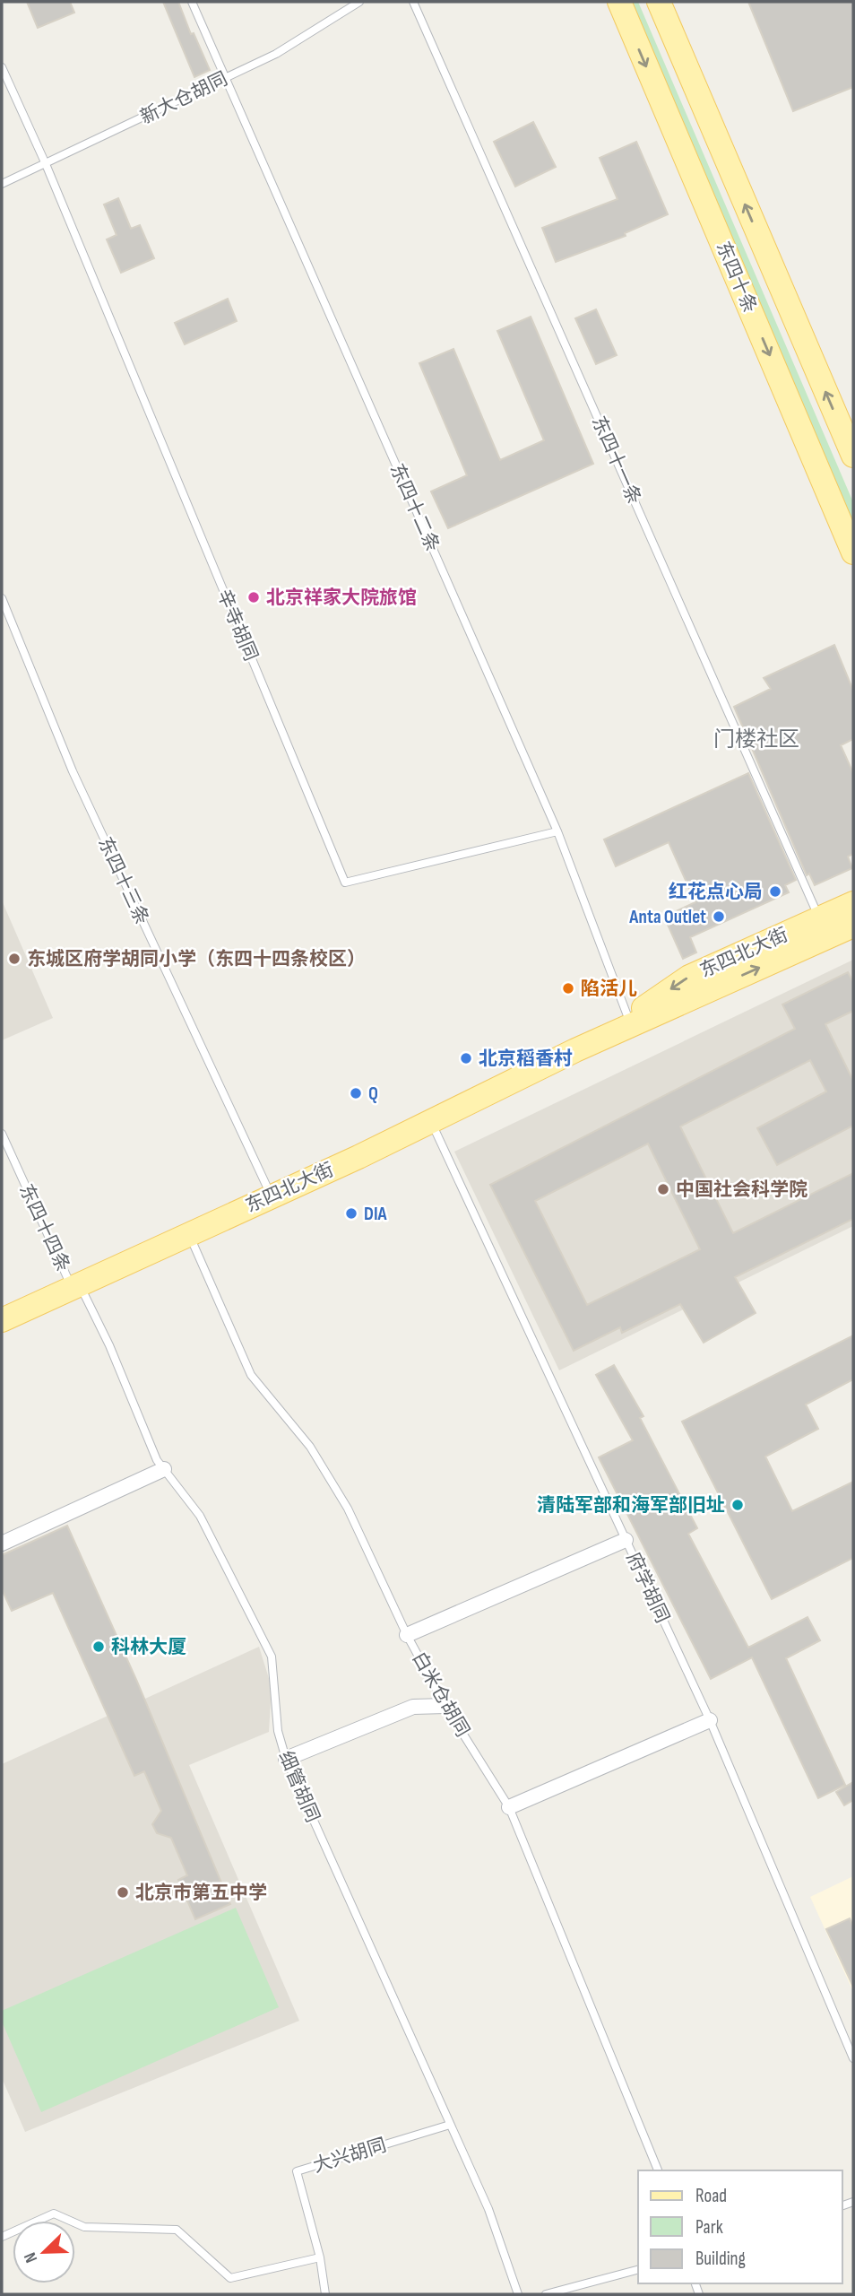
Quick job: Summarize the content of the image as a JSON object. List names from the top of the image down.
{
  "streets": {
    "main road": ["东四十条", "东四北大街"],
    "lane": [
      "新大仓胡同",
      "东四十一条",
      "东四十二条",
      "辛寺胡同",
      "东四十三条",
      "东四十四条",
      "府学胡同",
      "白米仓胡同",
      "细管胡同",
      "大兴胡同"
    ]
  },
  "crossings": [
    ["新大仓胡同", "东四十二条"],
    ["新大仓胡同", "辛寺胡同"],
    ["东四十一条", "东四北大街"],
    ["东四十二条", "辛寺胡同"],
    ["东四十二条", "东四北大街"],
    ["东四十三条", "东四北大街"],
    ["东四北大街", "东四十四条"],
    ["东四北大街", "府学胡同"],
    ["东四北大街", "白米仓胡同"],
    ["东四北大街", "细管胡同"],
    ["东四十四条", "细管胡同"],
    ["细管胡同", "大兴胡同"]
  ],
  "districts": ["门楼社区"],
  "places": [
    "北京祥家大院旅馆",
    "红花点心局",
    "Anta Outlet",
    "东城区府学胡同小学（东四十四条校区）",
    "陷活儿",
    "北京稻香村",
    "Q",
    "中国社会科学院",
    "DIA",
    "清陆军部和海军部旧址",
    "科林大厦",
    "北京市第五中学"
  ],
  "legend": ["Road", "Park", "Building"],
  "north": "bottom left"
}
